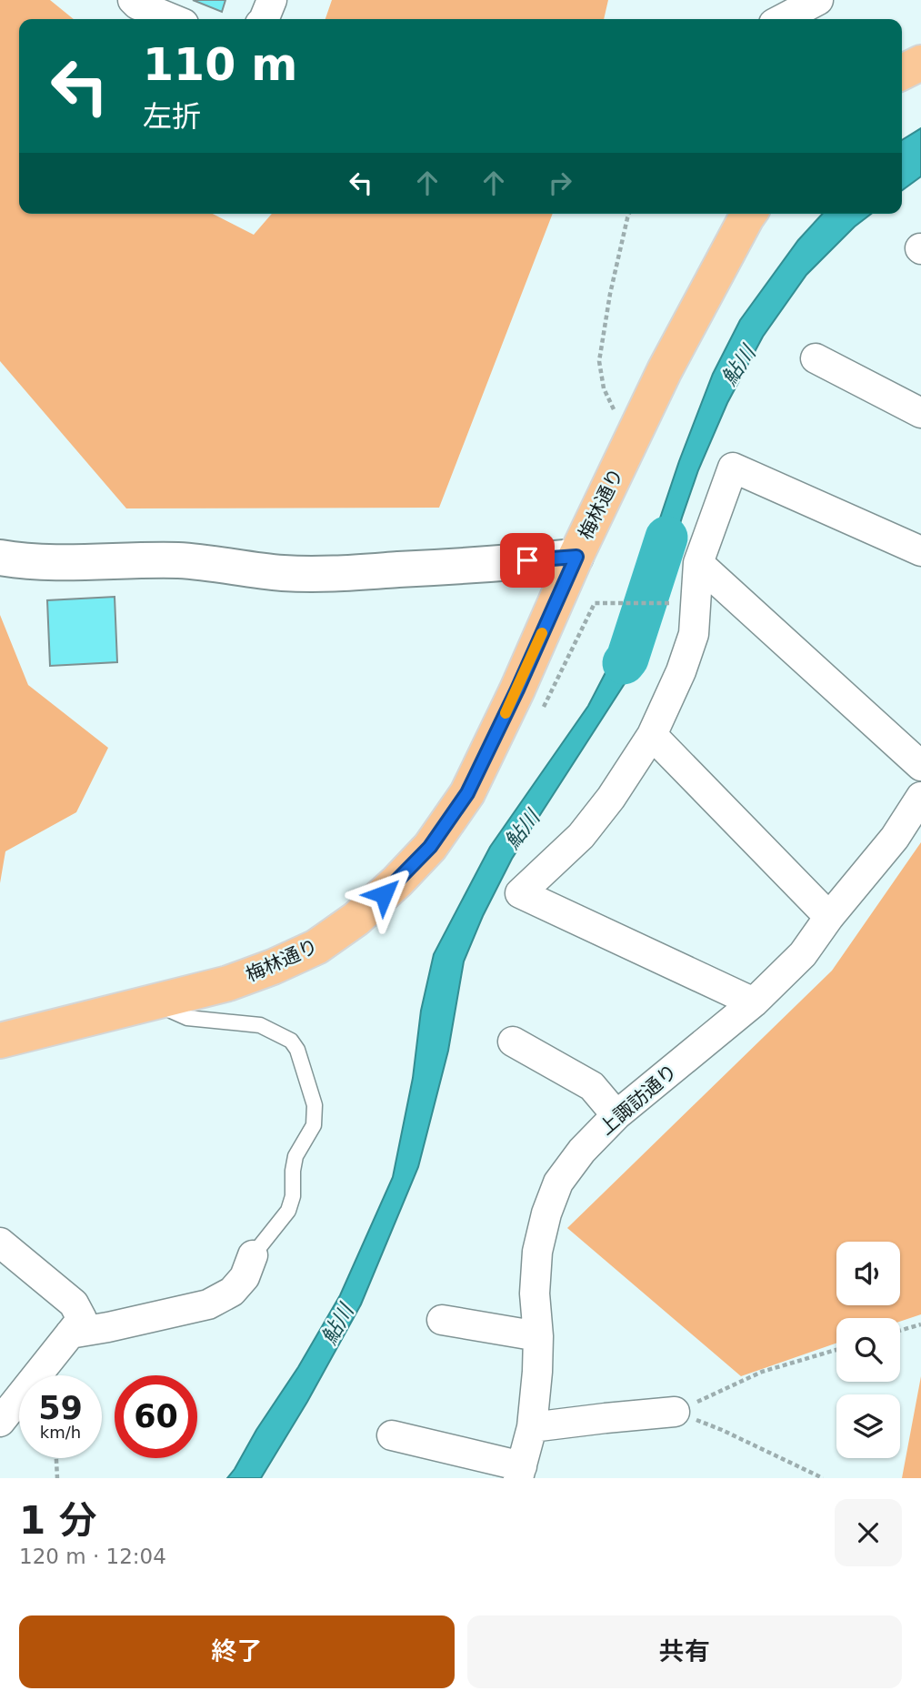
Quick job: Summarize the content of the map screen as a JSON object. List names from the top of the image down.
{
  "streets": {
    "main road": ["梅林通り"],
    "street": ["上諏訪通り"]
  },
  "water": ["鮎川"],
  "page": {
    "turn": ["110 m", "左折"],
    "speed": "59 km/h",
    "limit": "60",
    "heading": ["1 分", "120 m · 12:04"],
    "buttons": ["終了", "共有"]
  }
}
